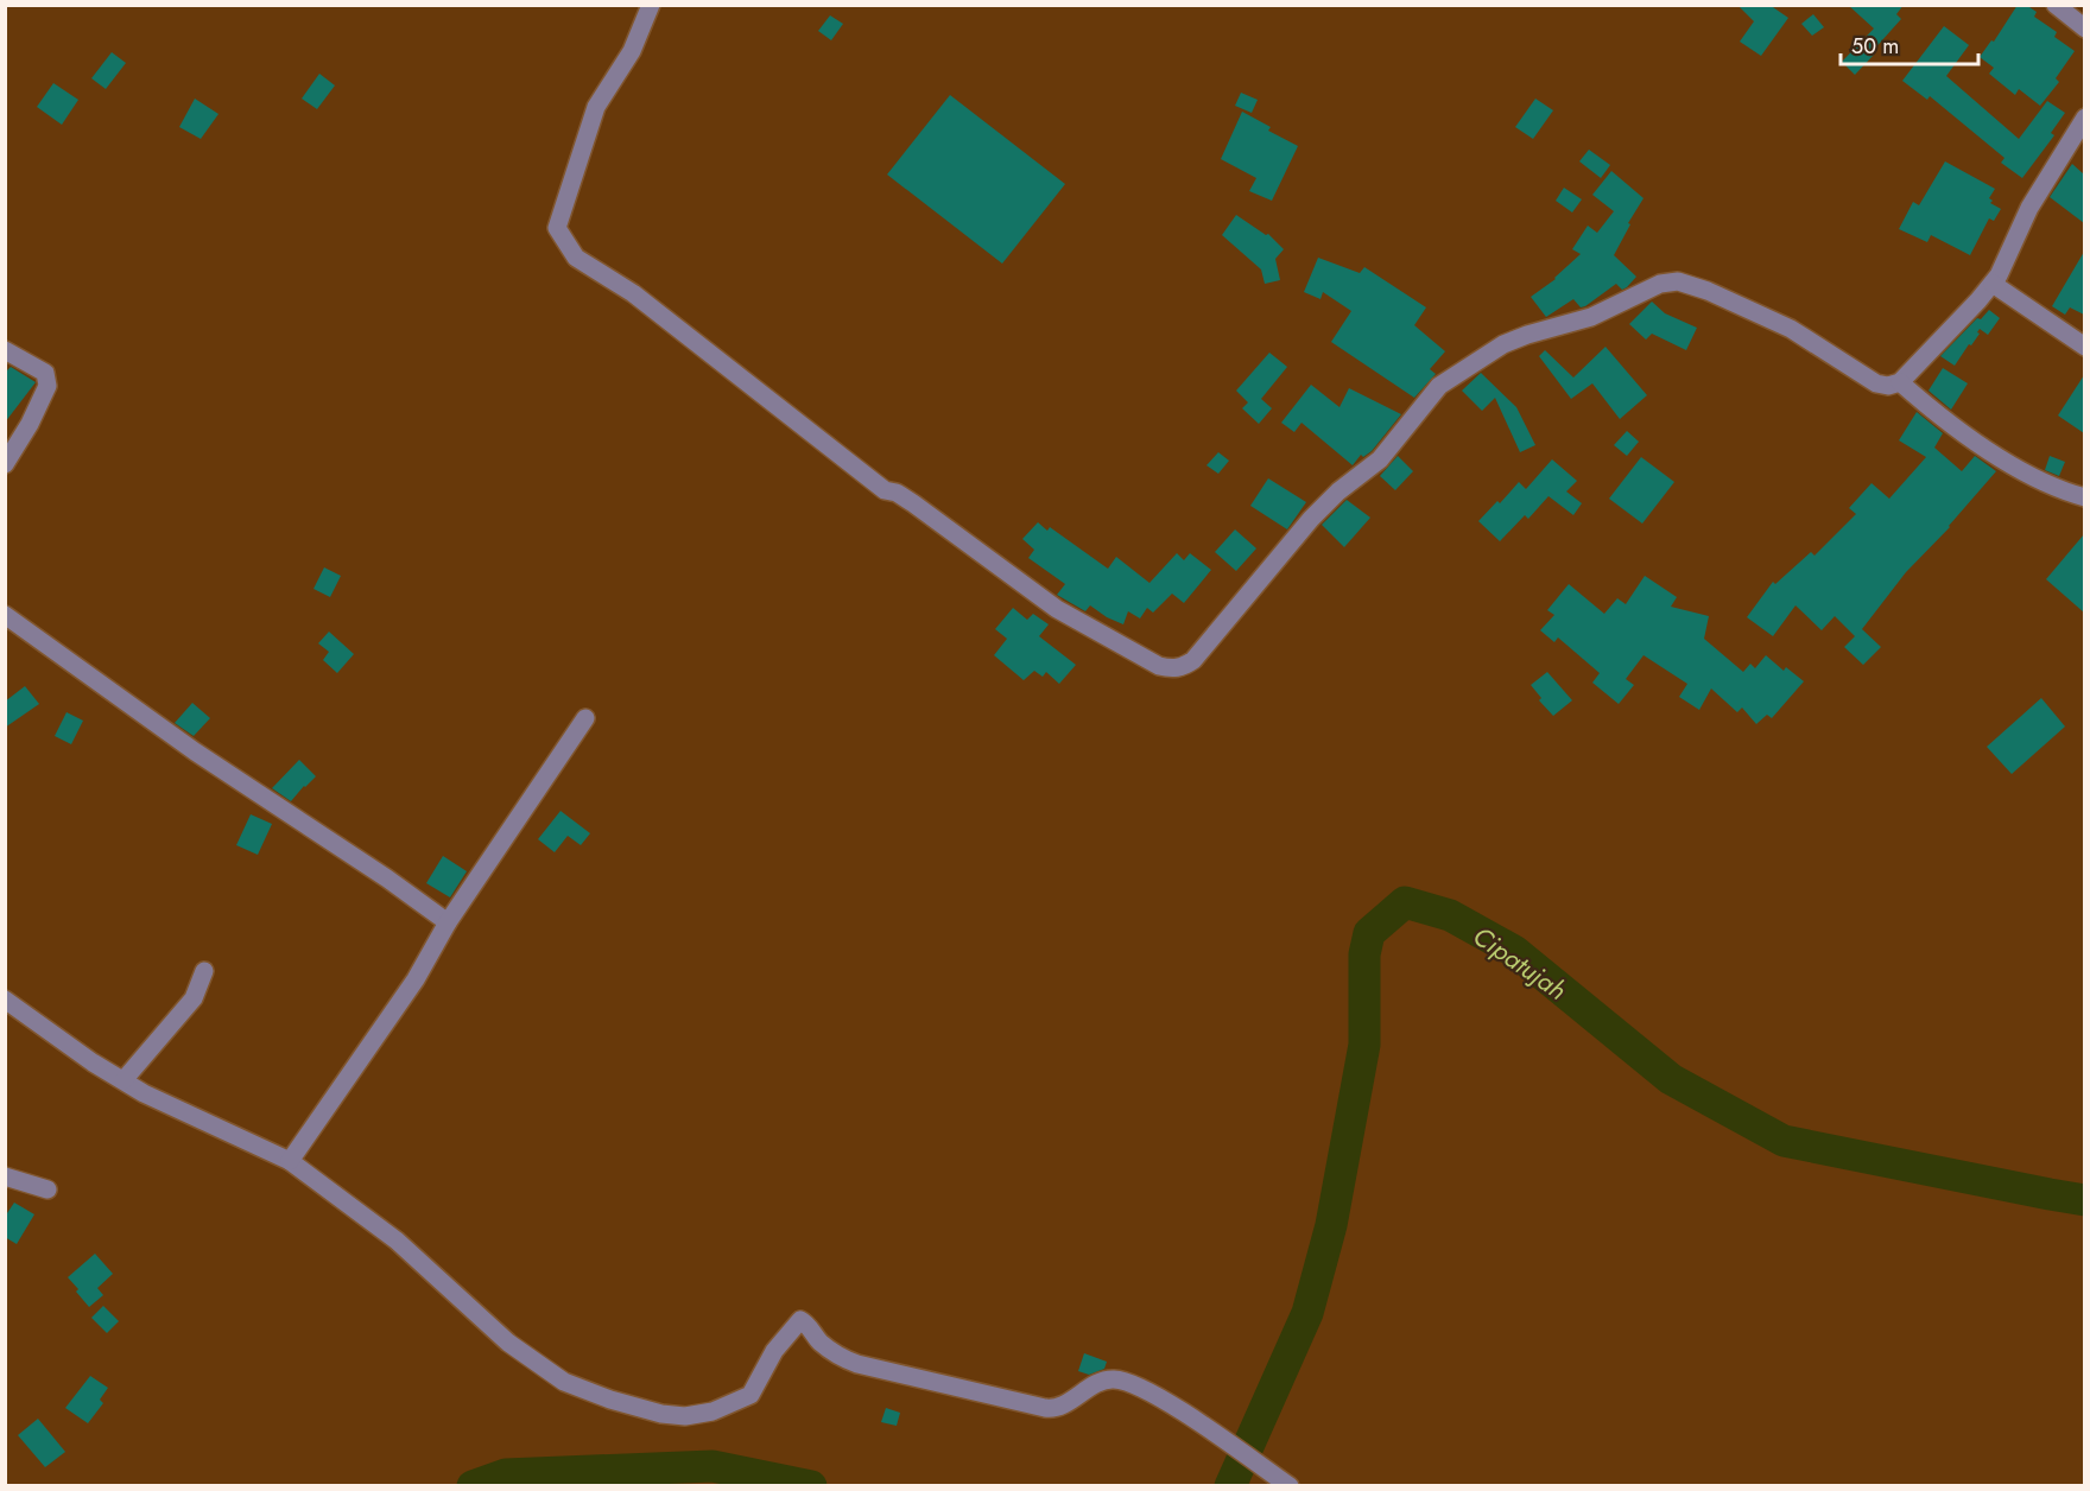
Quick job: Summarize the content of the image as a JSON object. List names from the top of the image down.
{
  "water": ["Cipatujah"],
  "scale_bar": "50 m"
}
